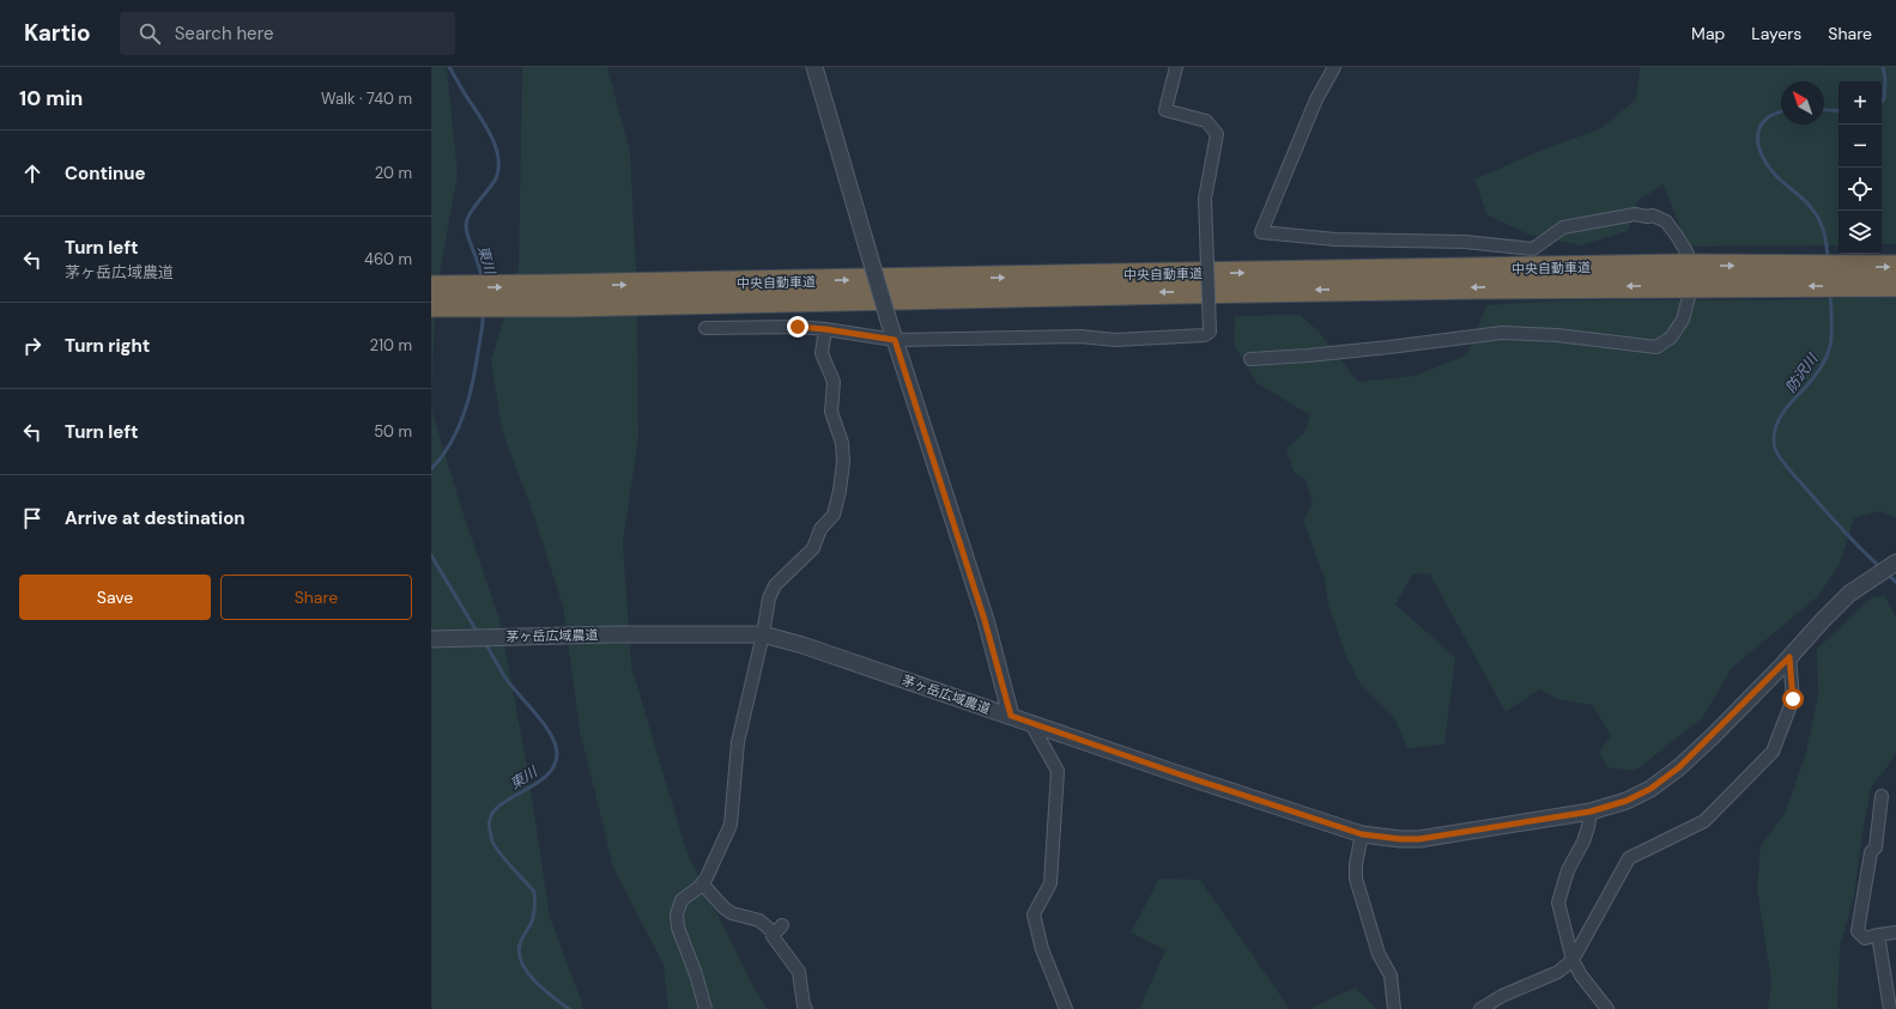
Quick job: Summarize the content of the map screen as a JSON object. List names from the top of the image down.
{
  "streets": {
    "highway": ["中央自動車道"],
    "street": ["茅ヶ岳広域農道"]
  },
  "water": ["東川", "防沢川"],
  "north": "top left",
  "page": {
    "header": "Kartio",
    "search": "Search here",
    "nav": ["Map", "Layers", "Share"],
    "heading": ["10 min", "Walk · 740 m"],
    "map_buttons": ["+", "−"],
    "list": [
      ["Continue", "20 m"],
      ["Turn left", "茅ヶ岳広域農道", "460 m"],
      ["Turn right", "210 m"],
      ["Turn left", "50 m"],
      "Arrive at destination"
    ],
    "buttons": ["Save", "Share"]
  }
}
